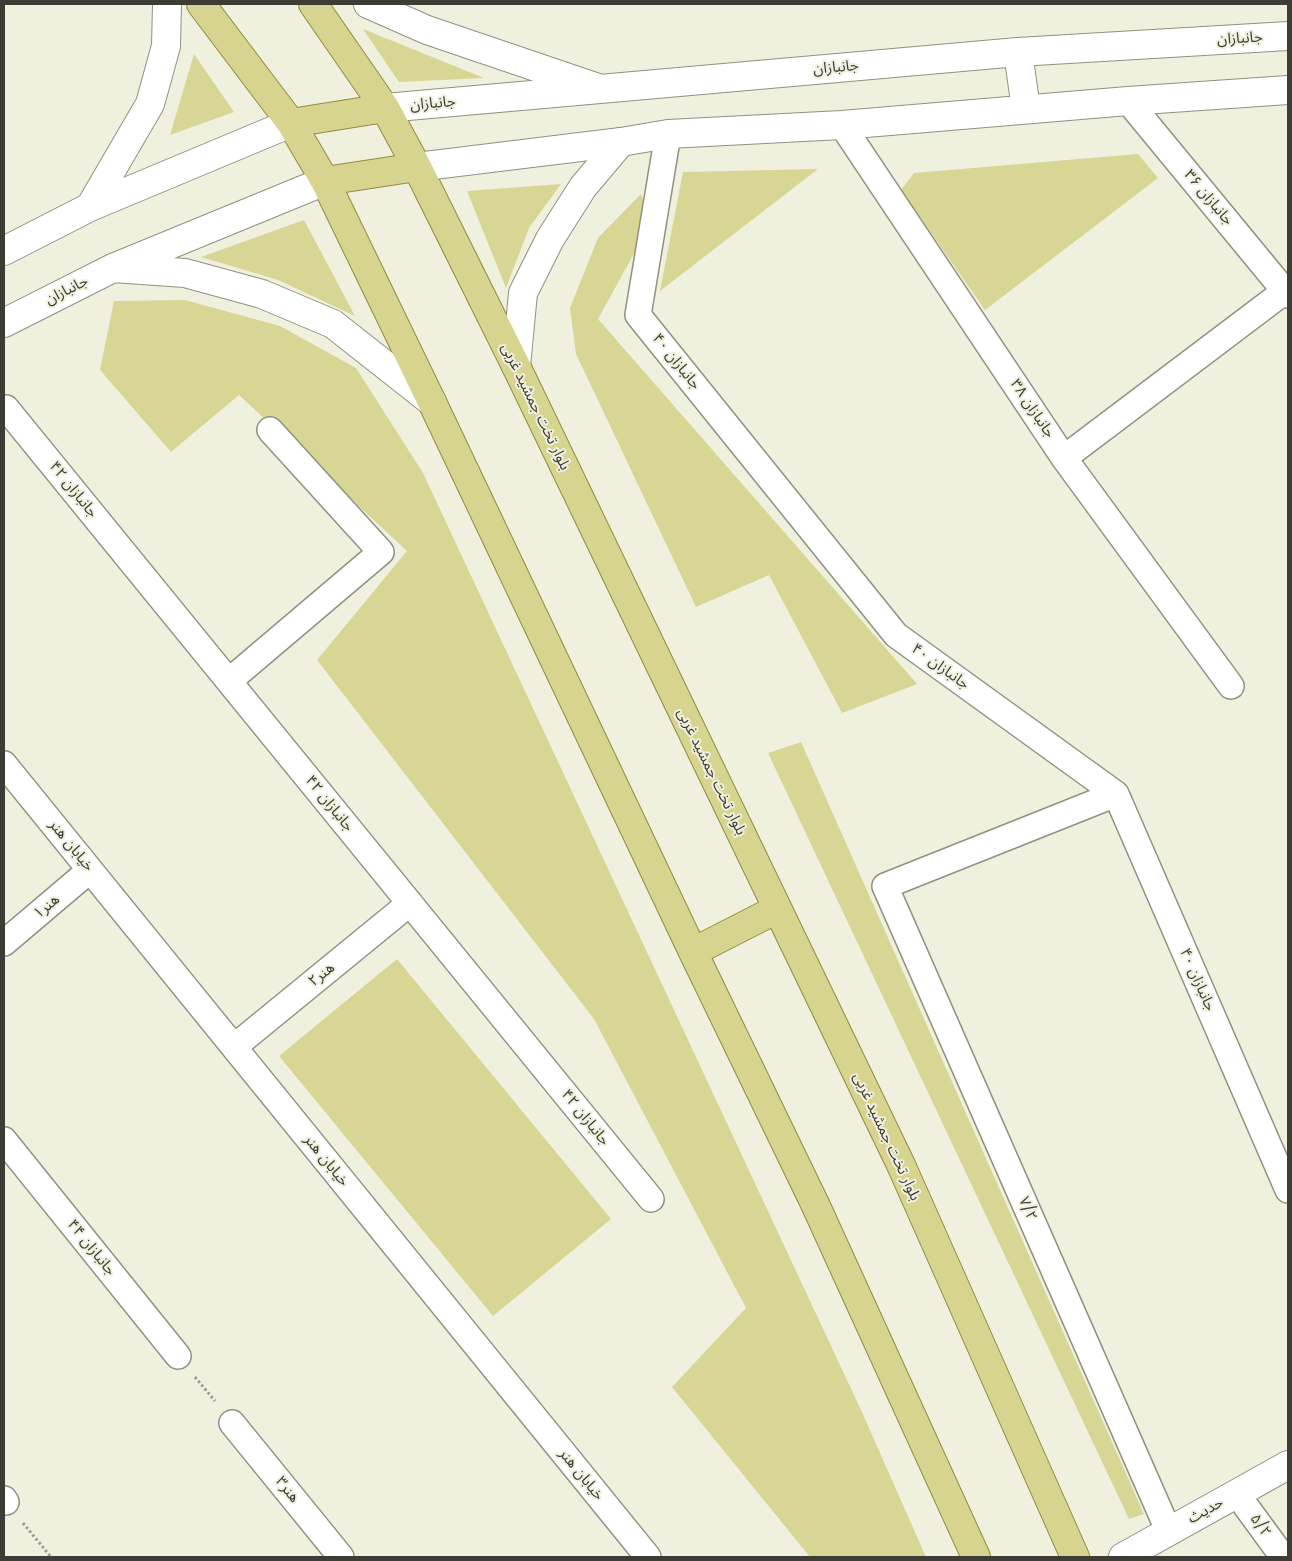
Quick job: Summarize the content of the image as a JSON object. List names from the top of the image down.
{
  "streets": {
    "main road": ["بلوار تخت جمشید غربی"],
    "street": [
      "جانبازان",
      "۳۶ جانبازان",
      "۴۰ جانبازان",
      "۳۸ جانبازان",
      "۴۲ جانبازان",
      "خیابان هنر",
      "هنر۱",
      "هنر۲",
      "۷/۲",
      "۴۴ جانبازان",
      "هنر۳",
      "حدیث",
      "۵/۲"
    ]
  },
  "crossings": [
    ["جانبازان", "بلوار تخت جمشید غربی"],
    ["۴۰ جانبازان", "۷/۲"],
    ["۴۲ جانبازان", "هنر۲"],
    ["خیابان هنر", "هنر۱"],
    ["خیابان هنر", "هنر۲"],
    ["۷/۲", "حدیث"],
    ["حدیث", "۵/۲"]
  ]
}
